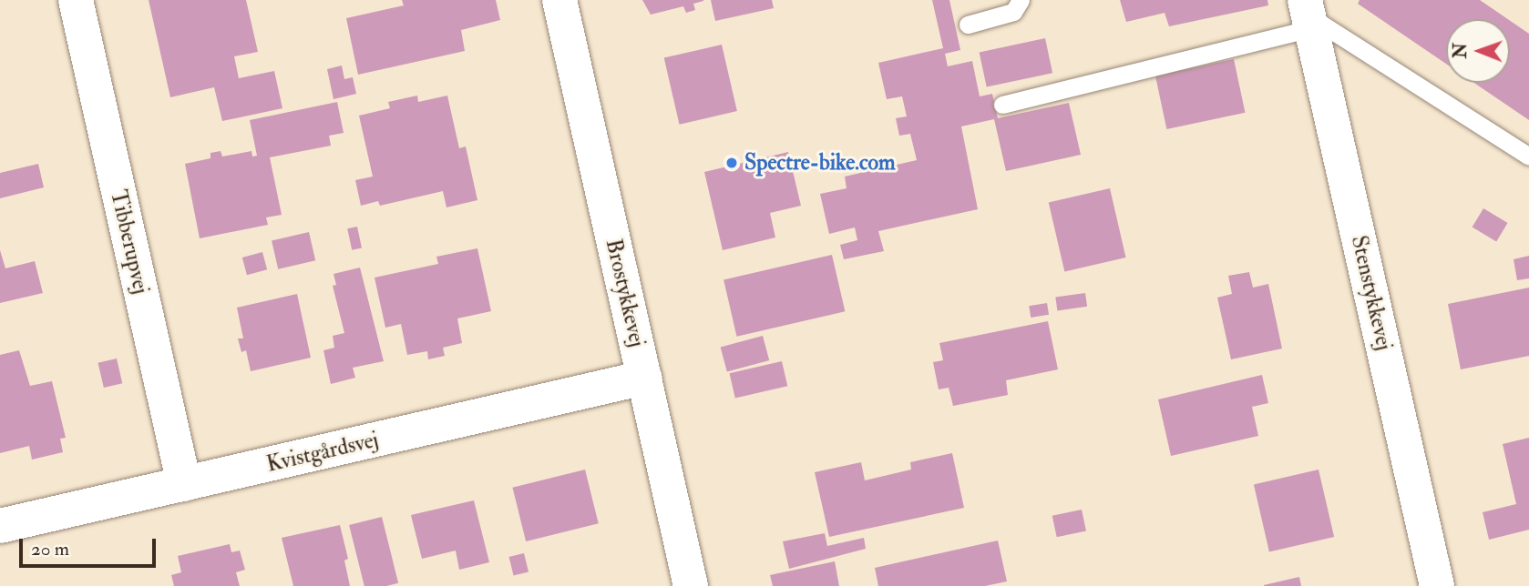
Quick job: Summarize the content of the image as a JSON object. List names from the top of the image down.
{
  "streets": {
    "street": [
      "Tibberupvej",
      "Brostykkevej",
      "Stenstykkevej",
      "Kvistgårdsvej"
    ]
  },
  "crossings": [
    ["Tibberupvej", "Kvistgårdsvej"],
    ["Brostykkevej", "Kvistgårdsvej"]
  ],
  "places": ["Spectre-bike.com"],
  "scale_bar": "20 m",
  "north": "left"
}
